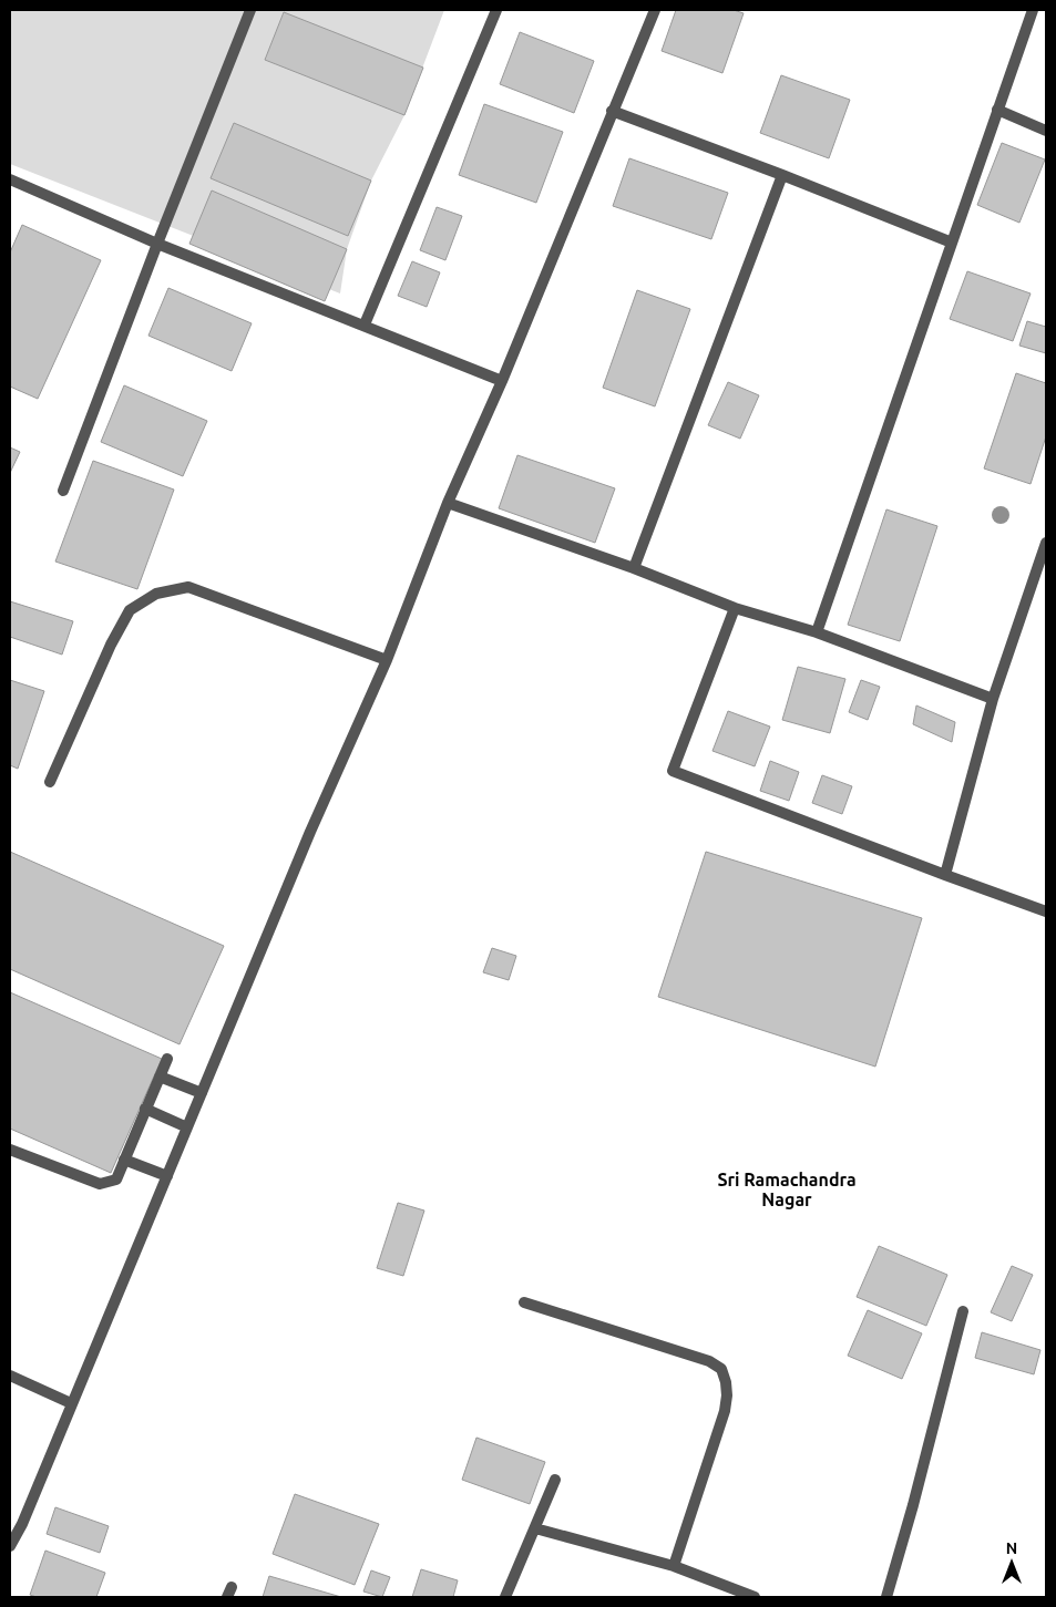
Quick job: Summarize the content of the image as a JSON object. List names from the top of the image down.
{
  "districts": ["Sri Ramachandra Nagar"],
  "north": "top"
}
